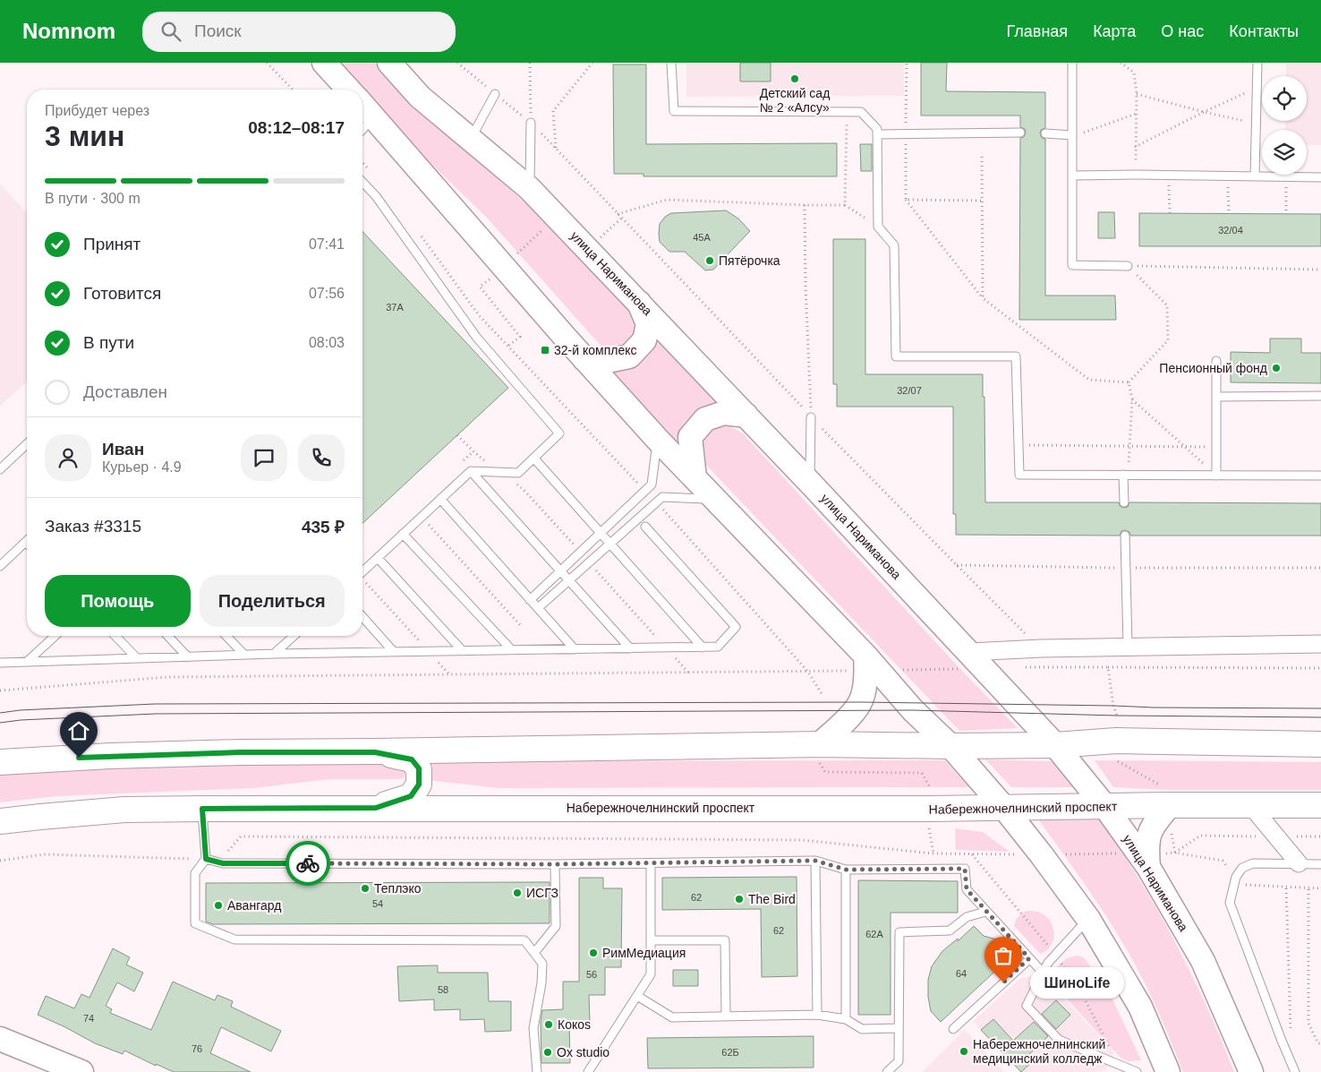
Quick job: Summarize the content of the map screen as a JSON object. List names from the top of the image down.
{
  "streets": {
    "main road": ["улица Нариманова", "Набережночелнинский проспект"]
  },
  "crossings": [
    ["улица Нариманова", "Набережночелнинский проспект"]
  ],
  "places": {
    "other": [
      "Детский сад № 2 «Алсу»",
      "Пятёрочка",
      "Пенсионный фонд",
      "Теплэко",
      "ИСГЗ",
      "The Bird",
      "Авангард",
      "РимМедиация",
      "ШиноLife",
      "Кокоs",
      "Набережночелнинский медицинский колледж",
      "Ox studio"
    ],
    "transit": ["32-й комплекс"]
  },
  "house_numbers": [
    "32/04",
    "45А",
    "37А",
    "32/07",
    "62",
    "54",
    "62",
    "62А",
    "64",
    "56",
    "58",
    "74",
    "76",
    "62Б"
  ],
  "page": {
    "header": "Nomnom",
    "search": "Поиск",
    "nav": [
      "Главная",
      "Карта",
      "О нас",
      "Контакты"
    ],
    "heading": ["3 мин", "Прибудет через", "08:12–08:17"],
    "panel": [
      "Иван",
      "Курьер · 4.9",
      "Заказ #3315",
      "435 ₽"
    ],
    "bar": "В пути · 300 m",
    "list": [
      ["Принят", "07:41"],
      ["Готовится", "07:56"],
      ["В пути", "08:03"],
      "Доставлен"
    ],
    "buttons": ["Помощь", "Поделиться"],
    "bubble": "ШиноLife"
  }
}
